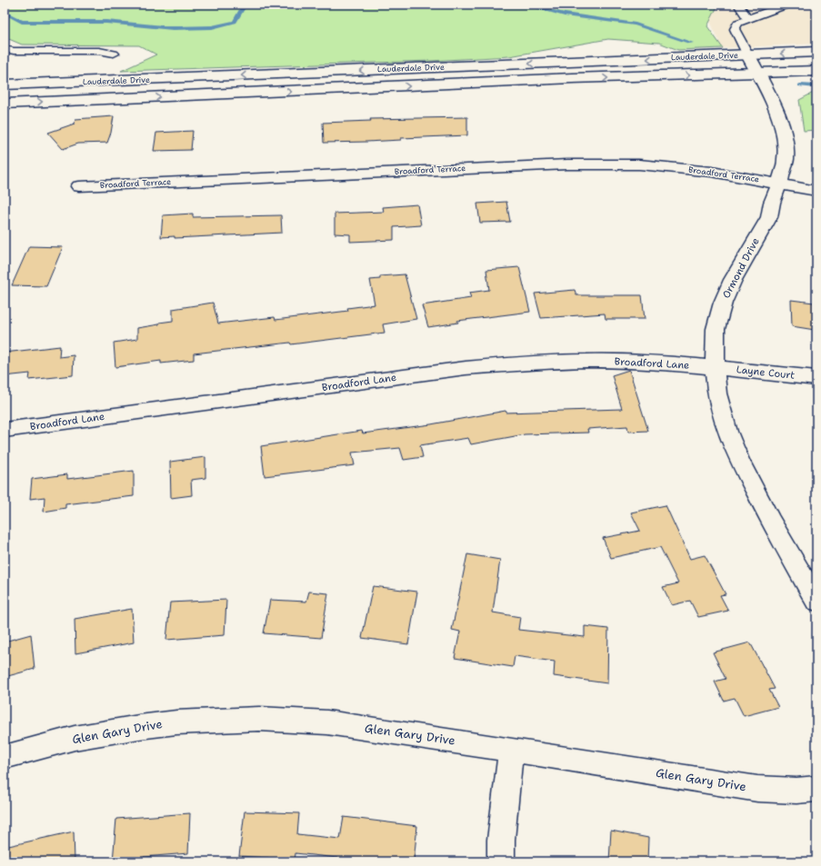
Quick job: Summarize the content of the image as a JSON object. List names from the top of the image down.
{
  "streets": {
    "street": [
      "Lauderdale Drive",
      "Broadford Terrace",
      "Ormond Drive",
      "Broadford Lane",
      "Layne Court",
      "Glen Gary Drive"
    ]
  },
  "crossings": [
    ["Lauderdale Drive", "Ormond Drive"],
    ["Broadford Terrace", "Ormond Drive"],
    ["Ormond Drive", "Broadford Lane"],
    ["Ormond Drive", "Layne Court"],
    ["Broadford Lane", "Layne Court"]
  ]
}
